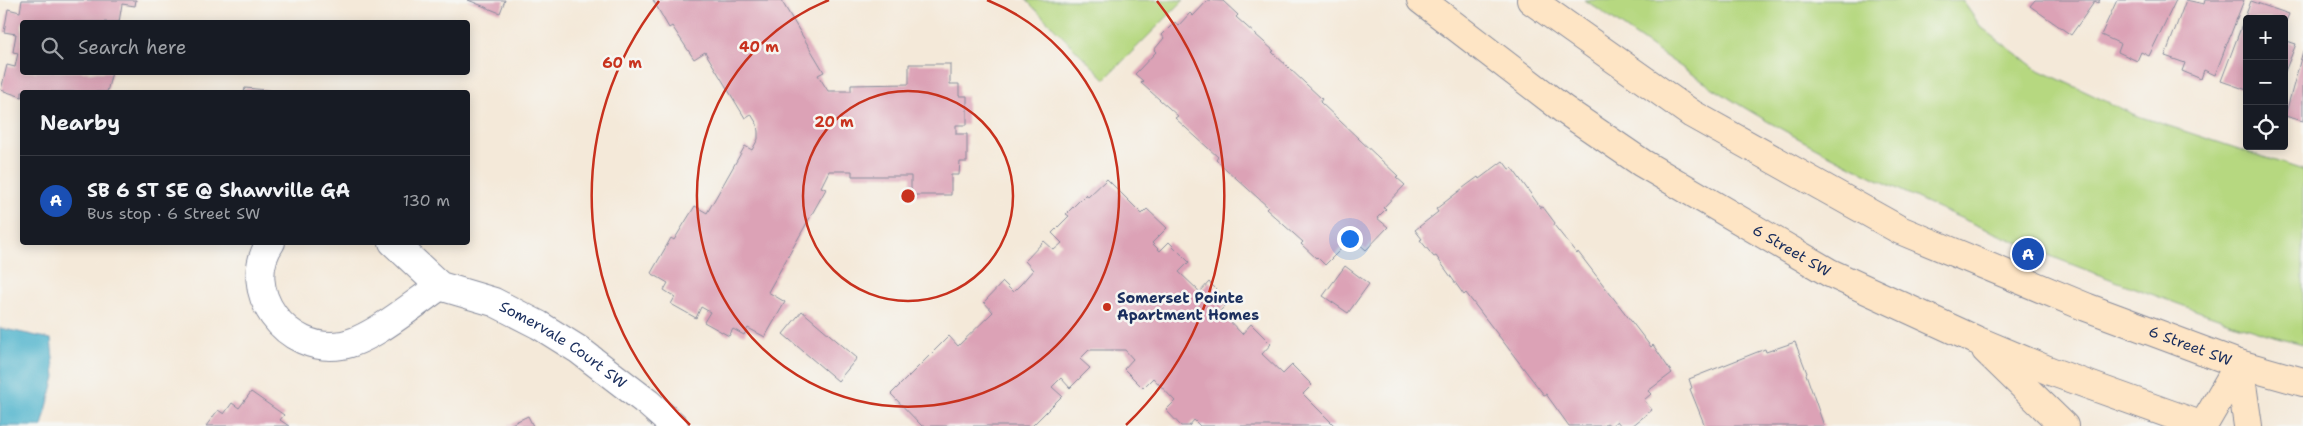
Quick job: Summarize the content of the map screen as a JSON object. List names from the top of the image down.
{
  "streets": {
    "main road": ["6 Street SW"],
    "street": ["Somervale Court SW"]
  },
  "places": ["Somerset Pointe Apartment Homes"],
  "page": {
    "map_buttons": ["+", "−"],
    "search": "Search here",
    "heading": "Nearby",
    "list": [
      {
        "mark": "A",
        "name": "SB 6 ST SE @ Shawville GA",
        "note": "Bus stop · 6 Street SW",
        "value": "130 m"
      }
    ],
    "pins": "A"
  },
  "rings": ["40 m", "60 m", "20 m"]
}
